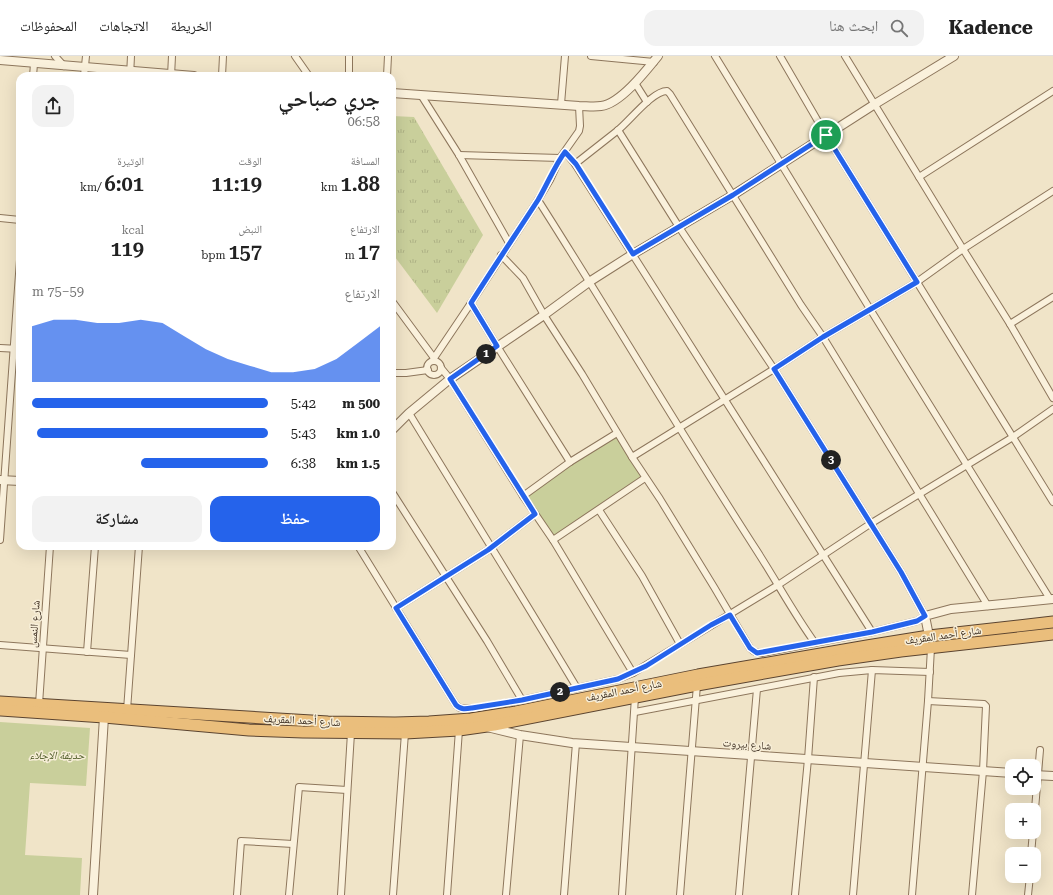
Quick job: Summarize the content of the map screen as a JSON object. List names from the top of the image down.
{
  "streets": {
    "highway": ["شارع أحمد المقريف"],
    "street": ["شارع النمس", "شارع بيروت"]
  },
  "crossings": [
    ["شارع النمس", "شارع أحمد المقريف"],
    ["شارع أحمد المقريف", "شارع بيروت"]
  ],
  "parks": ["حديقة الإجلاء"],
  "page": {
    "header": "Kadence",
    "search": "ابحث هنا",
    "nav": ["الخريطة", "الاتجاهات", "المحفوظات"],
    "heading": ["جري صباحي", "06:58"],
    "stats": [
      ["المسافة", "1.88 km"],
      ["الوقت", "11:19"],
      ["الوتيرة", "6:01 /km"],
      ["الارتفاع", "17 m"],
      ["النبض", "157 bpm"],
      ["kcal", "119"]
    ],
    "chart": ["الارتفاع", "59–75 m"],
    "pins": ["1", "3", "2"],
    "list": [
      {
        "name": "500 m",
        "note": "5:42"
      },
      {
        "name": "1.0 km",
        "note": "5:43"
      },
      {
        "name": "1.5 km",
        "note": "6:38"
      }
    ],
    "buttons": ["حفظ", "مشاركة"],
    "map_buttons": ["+", "−"]
  }
}
